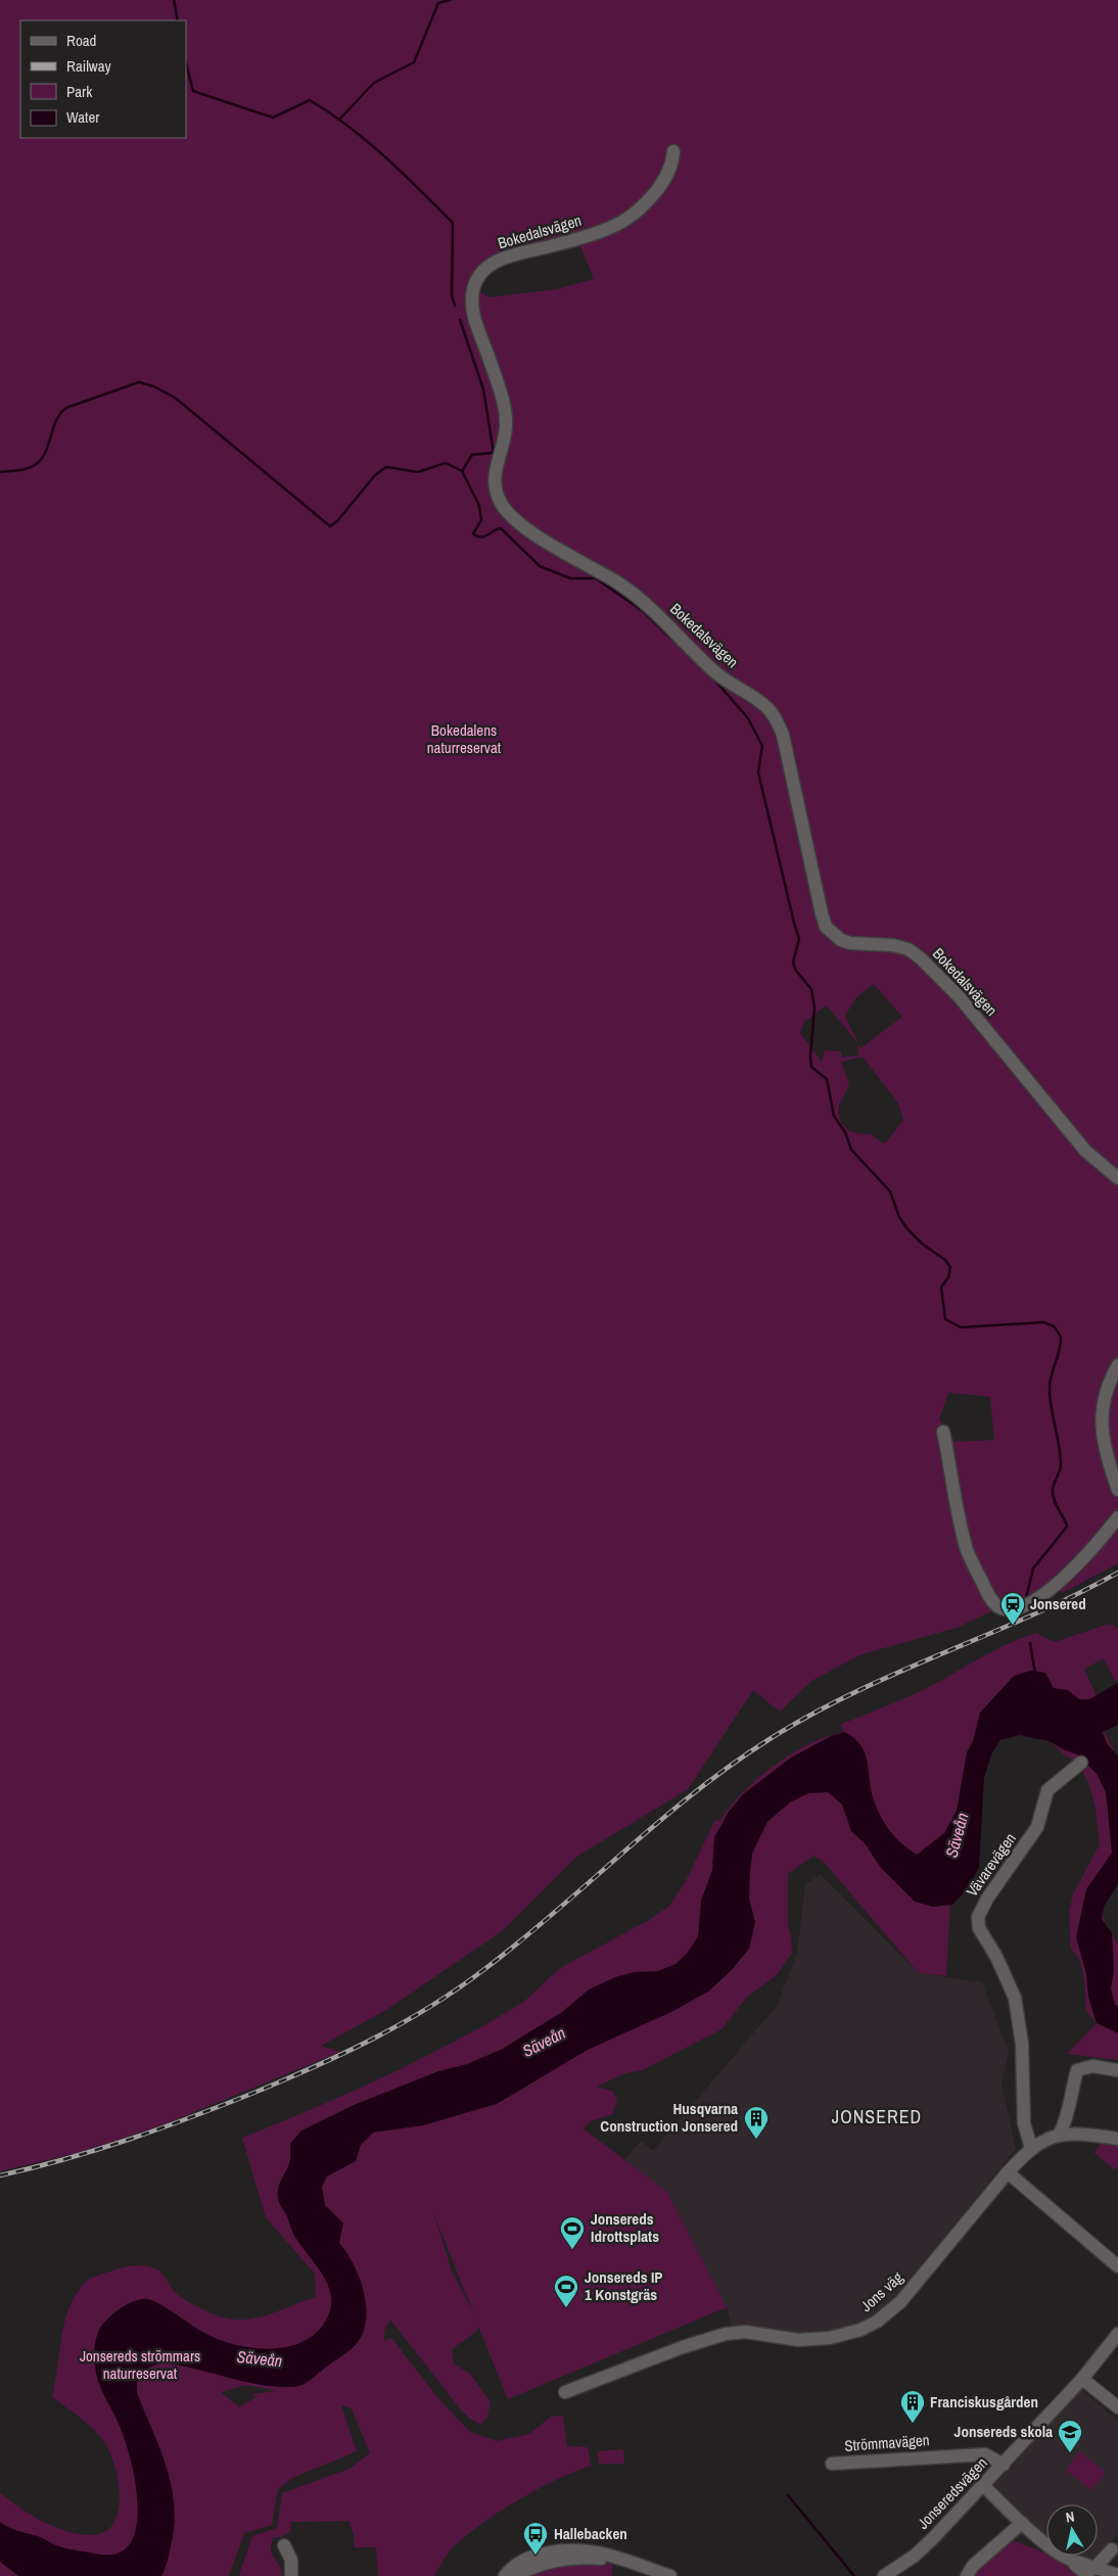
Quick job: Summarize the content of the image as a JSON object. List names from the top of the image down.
{
  "streets": {
    "street": [
      "Bokedalsvägen",
      "Vävarevägen",
      "Jons väg",
      "Strömmavägen",
      "Jonseredsvägen"
    ]
  },
  "crossings": [
    ["Strömmavägen", "Jonseredsvägen"]
  ],
  "districts": ["JONSERED"],
  "water": ["Säveån"],
  "parks": ["Bokedalens naturreservat", "Jonsereds strömmars naturreservat"],
  "places": {
    "station": ["Jonsered"],
    "building": ["Husqvarna Construction Jonsered", "Franciskusgården"],
    "sports": ["Jonsereds Idrottsplats", "Jonsereds IP 1 Konstgräs"],
    "school or university": ["Jonsereds skola"],
    "bus stop": ["Hallebacken"]
  },
  "legend": [
    "Road",
    "Railway",
    "Park",
    "Water"
  ],
  "north": "top"
}
